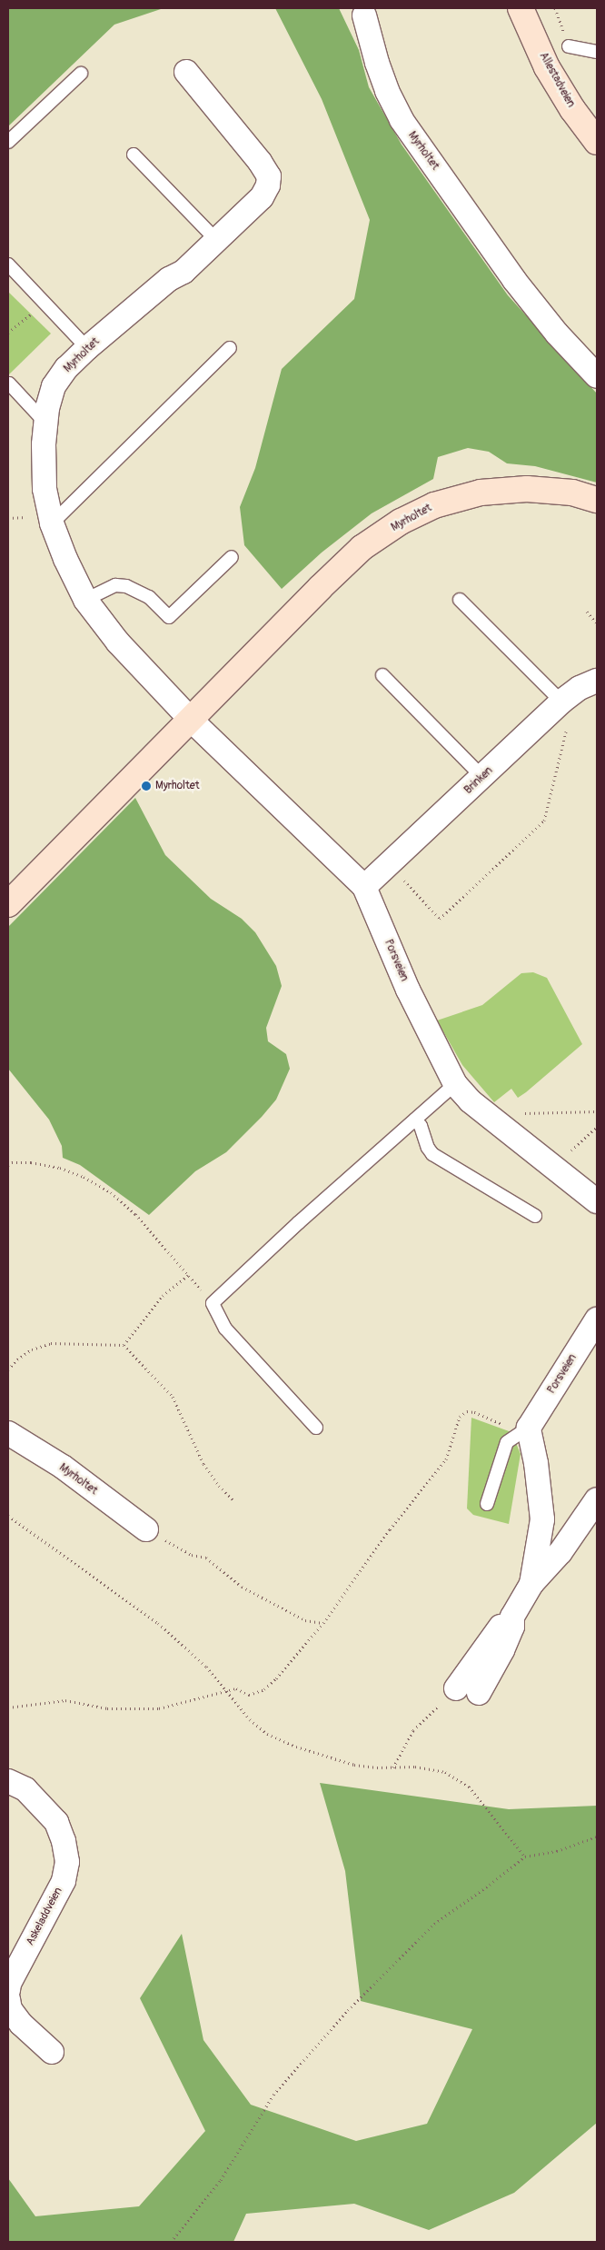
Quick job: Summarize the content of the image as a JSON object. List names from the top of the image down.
{
  "streets": {
    "main road": ["Allestadveien", "Myrholtet"],
    "street": ["Brinken", "Porsveien", "Askeladdveien"]
  },
  "crossings": [
    ["Myrholtet", "Porsveien"],
    ["Brinken", "Porsveien"]
  ],
  "places": ["Myrholtet"]
}
